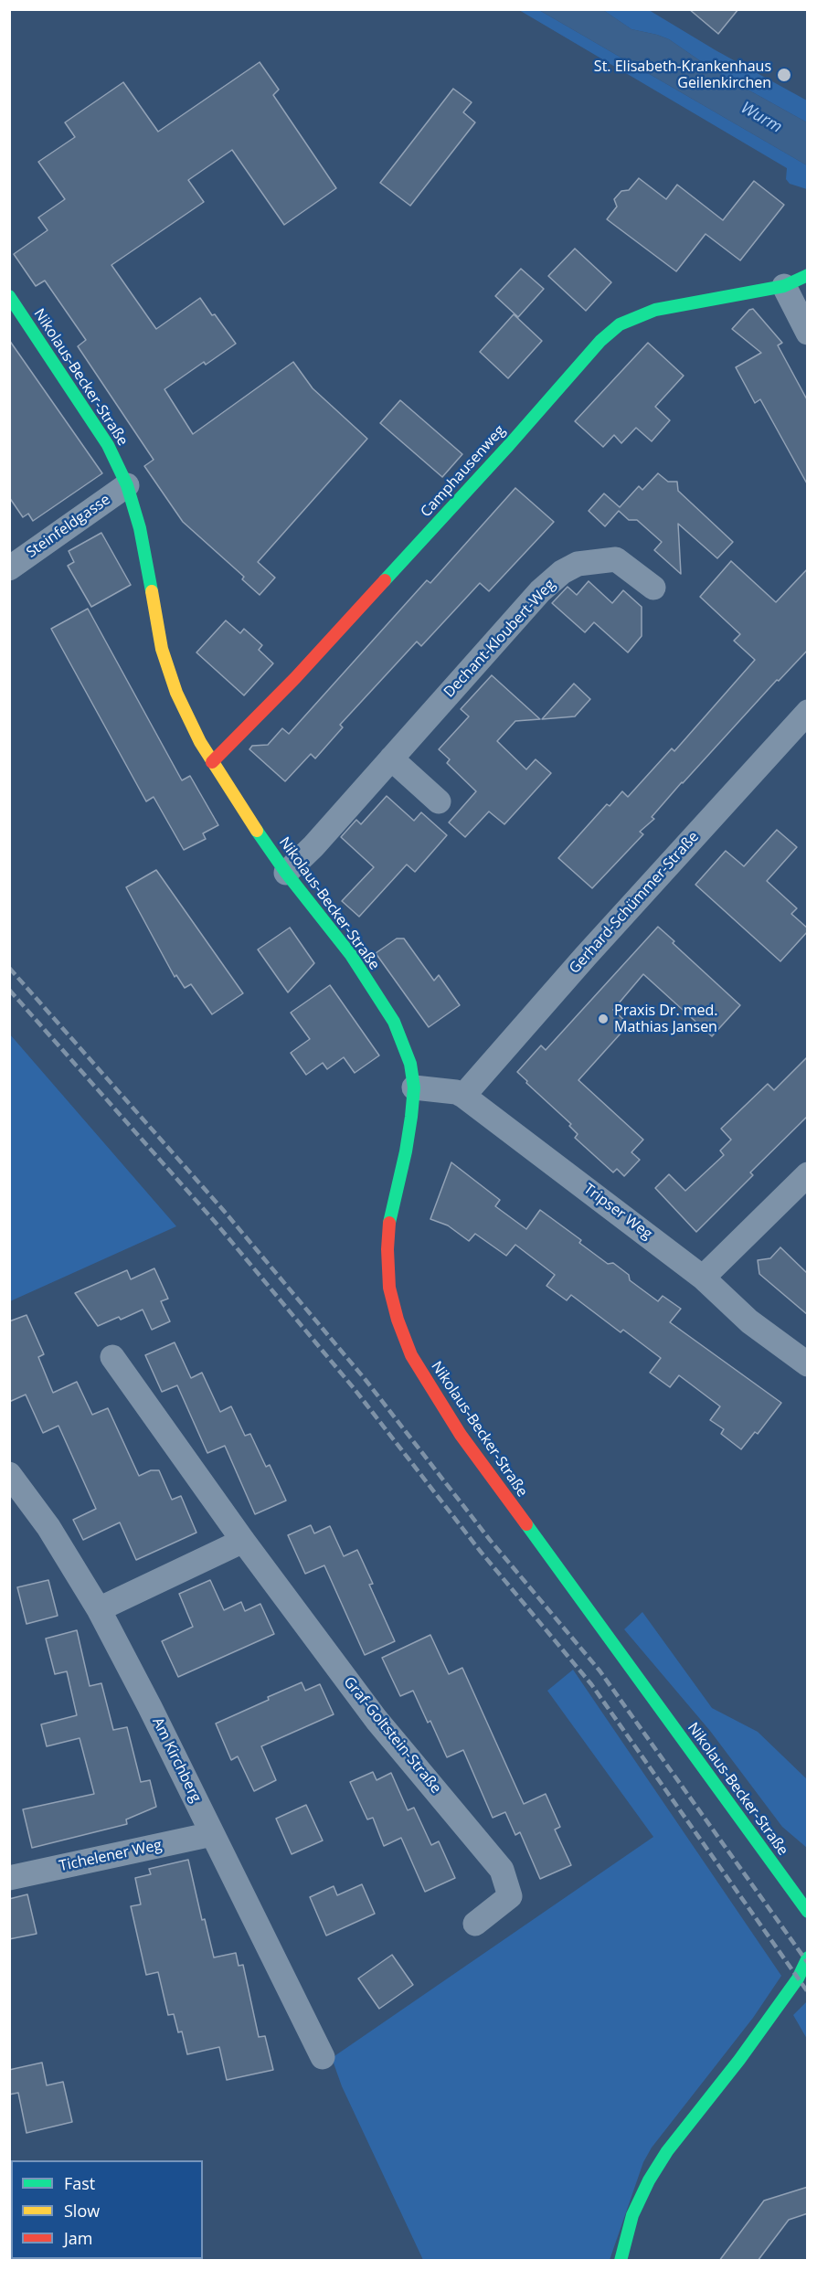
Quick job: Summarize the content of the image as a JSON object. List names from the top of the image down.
{
  "streets": {
    "main road": ["Nikolaus-Becker-Straße", "Camphausenweg"],
    "street": [
      "Steinfeldgasse",
      "Dechant-Kloubert-Weg",
      "Gerhard-Schümmer-Straße",
      "Tripser Weg",
      "Graf-Goltstein-Straße",
      "Am Kirchberg",
      "Tichelener Weg"
    ]
  },
  "crossings": [
    ["Nikolaus-Becker-Straße", "Camphausenweg"],
    ["Nikolaus-Becker-Straße", "Steinfeldgasse"],
    ["Nikolaus-Becker-Straße", "Dechant-Kloubert-Weg"],
    ["Nikolaus-Becker-Straße", "Tripser Weg"],
    ["Gerhard-Schümmer-Straße", "Tripser Weg"],
    ["Am Kirchberg", "Tichelener Weg"]
  ],
  "water": ["Wurm"],
  "places": ["St. Elisabeth-Krankenhaus Geilenkirchen", "Praxis Dr. med. Mathias Jansen"],
  "legend": ["Fast", "Slow", "Jam"]
}
